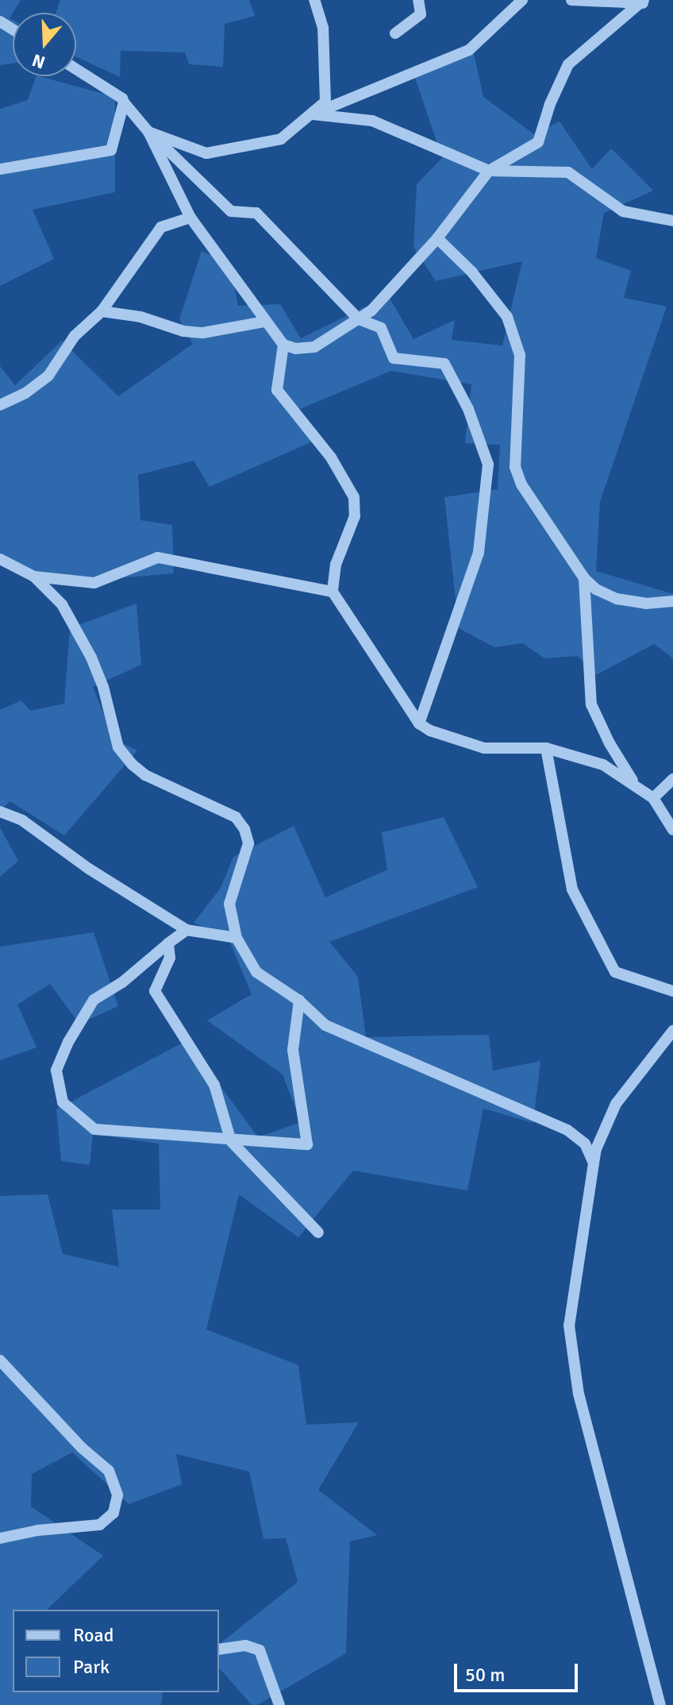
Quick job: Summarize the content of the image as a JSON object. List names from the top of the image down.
{
  "legend": ["Road", "Park"],
  "scale_bar": "50 m",
  "north": "bottom"
}
